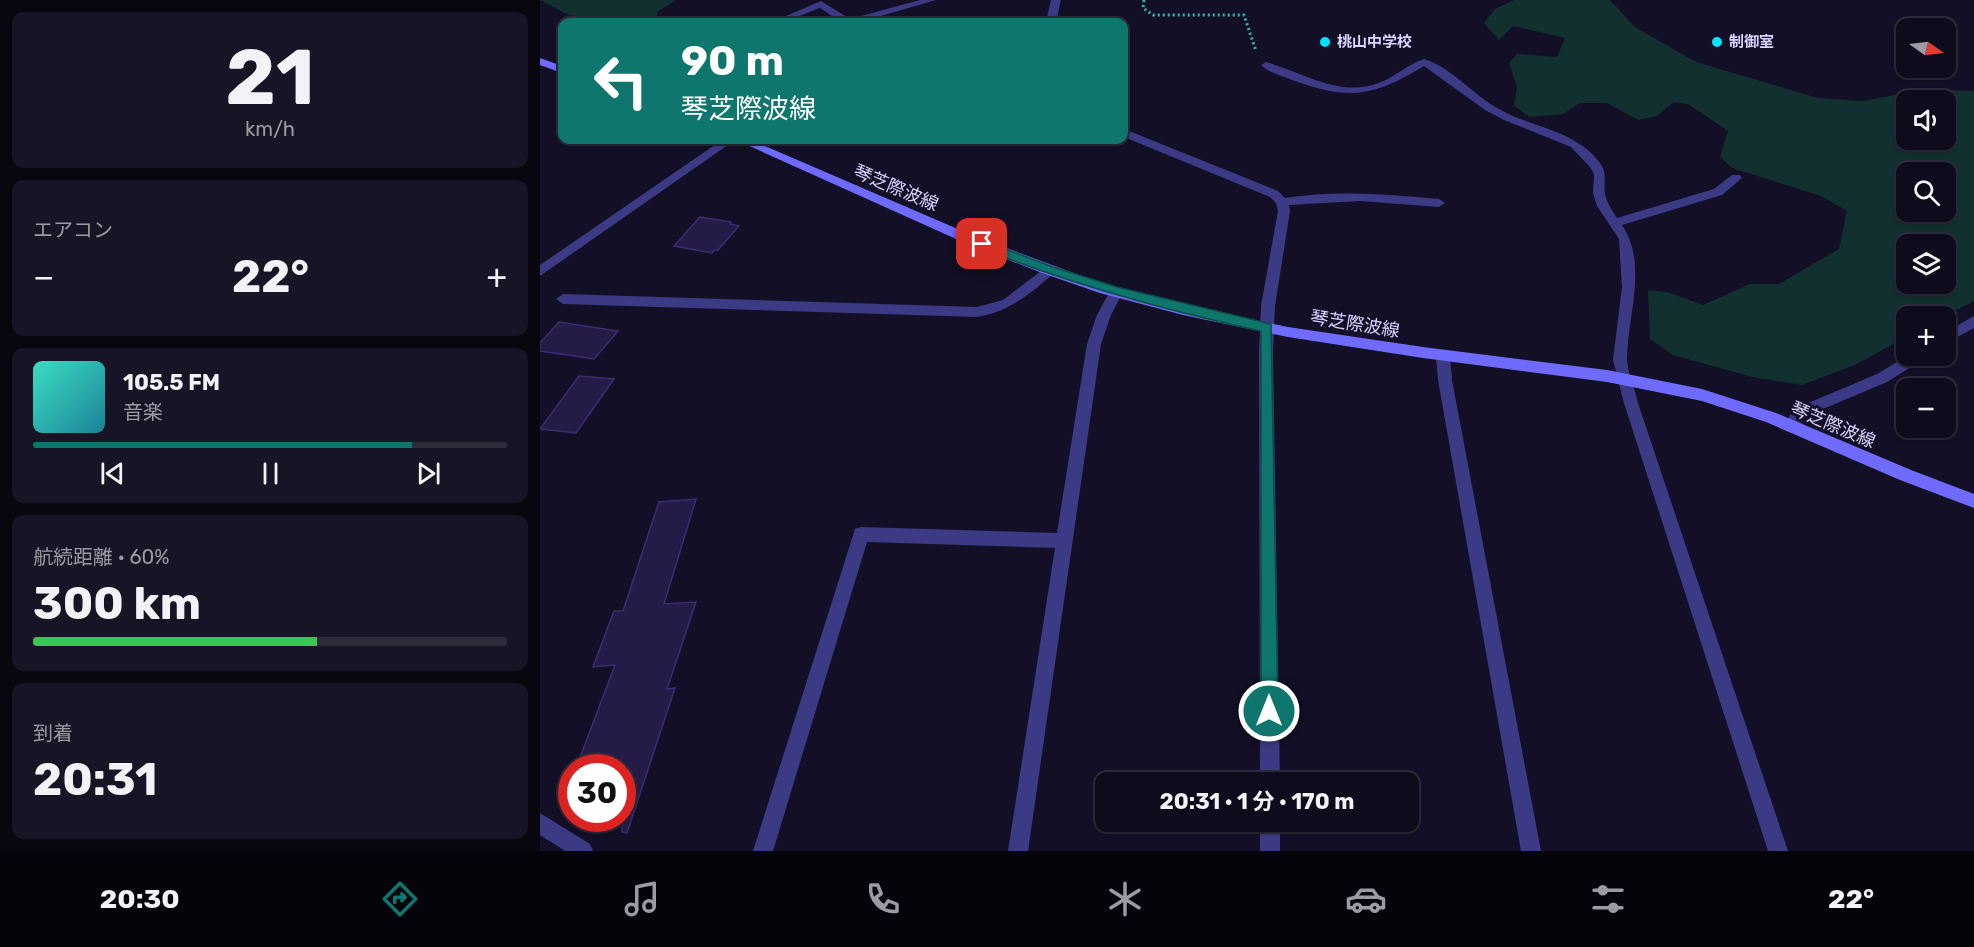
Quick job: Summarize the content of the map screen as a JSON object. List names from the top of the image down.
{
  "streets": {
    "main road": ["琴芝際波線"]
  },
  "places": ["桃山中学校", "制御室"],
  "north": "right",
  "page": {
    "tile": [
      ["21", "km/h"],
      "エアコン",
      ["航続距離 · 60%", "300 km"],
      ["到着", "20:31"]
    ],
    "map_buttons": ["+", "−"],
    "turn": ["90 m", "琴芝際波線"],
    "heat": ["−", "22°", "+"],
    "song": ["105.5 FM", "音楽"],
    "limit": "30",
    "trip": "20:31 · 1 分 · 170 m",
    "tabs": ["20:30", "22°"]
  }
}
